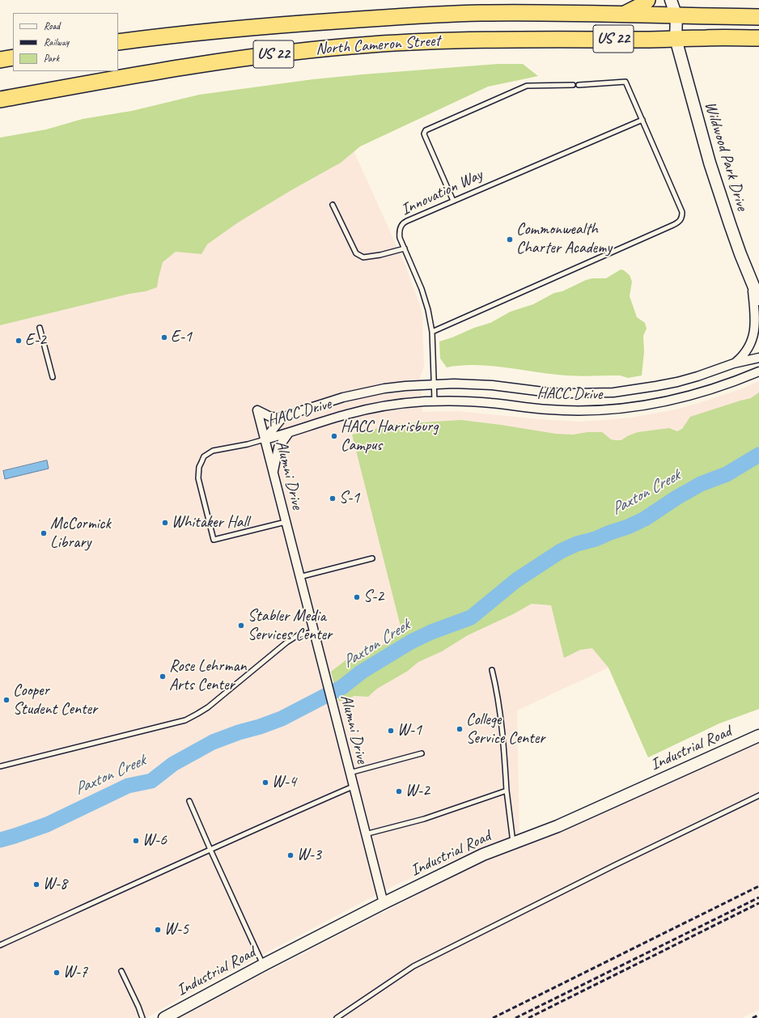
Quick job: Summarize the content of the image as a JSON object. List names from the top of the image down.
{
  "streets": {
    "highway": ["US 22", "North Cameron Street"],
    "street": [
      "Wildwood Park Drive",
      "HACC Drive",
      "Alumni Drive",
      "Industrial Road"
    ],
    "lane": ["Innovation Way"]
  },
  "crossings": [
    ["North Cameron Street", "Wildwood Park Drive"],
    ["Wildwood Park Drive", "HACC Drive"],
    ["Innovation Way", "HACC Drive"],
    ["HACC Drive", "Alumni Drive"],
    ["Alumni Drive", "Industrial Road"]
  ],
  "water": ["Paxton Creek"],
  "places": [
    "Commonwealth Charter Academy",
    "E-1",
    "E-2",
    "HACC Harrisburg Campus",
    "S-1",
    "Whitaker Hall",
    "McCormick Library",
    "S-2",
    "Stabler Media Services Center",
    "Rose Lehrman Arts Center",
    "Cooper Student Center",
    "College Service Center",
    "W-1",
    "W-4",
    "W-2",
    "W-6",
    "W-3",
    "W-8",
    "W-5",
    "W-7"
  ],
  "legend": ["Road", "Railway", "Park"]
}
